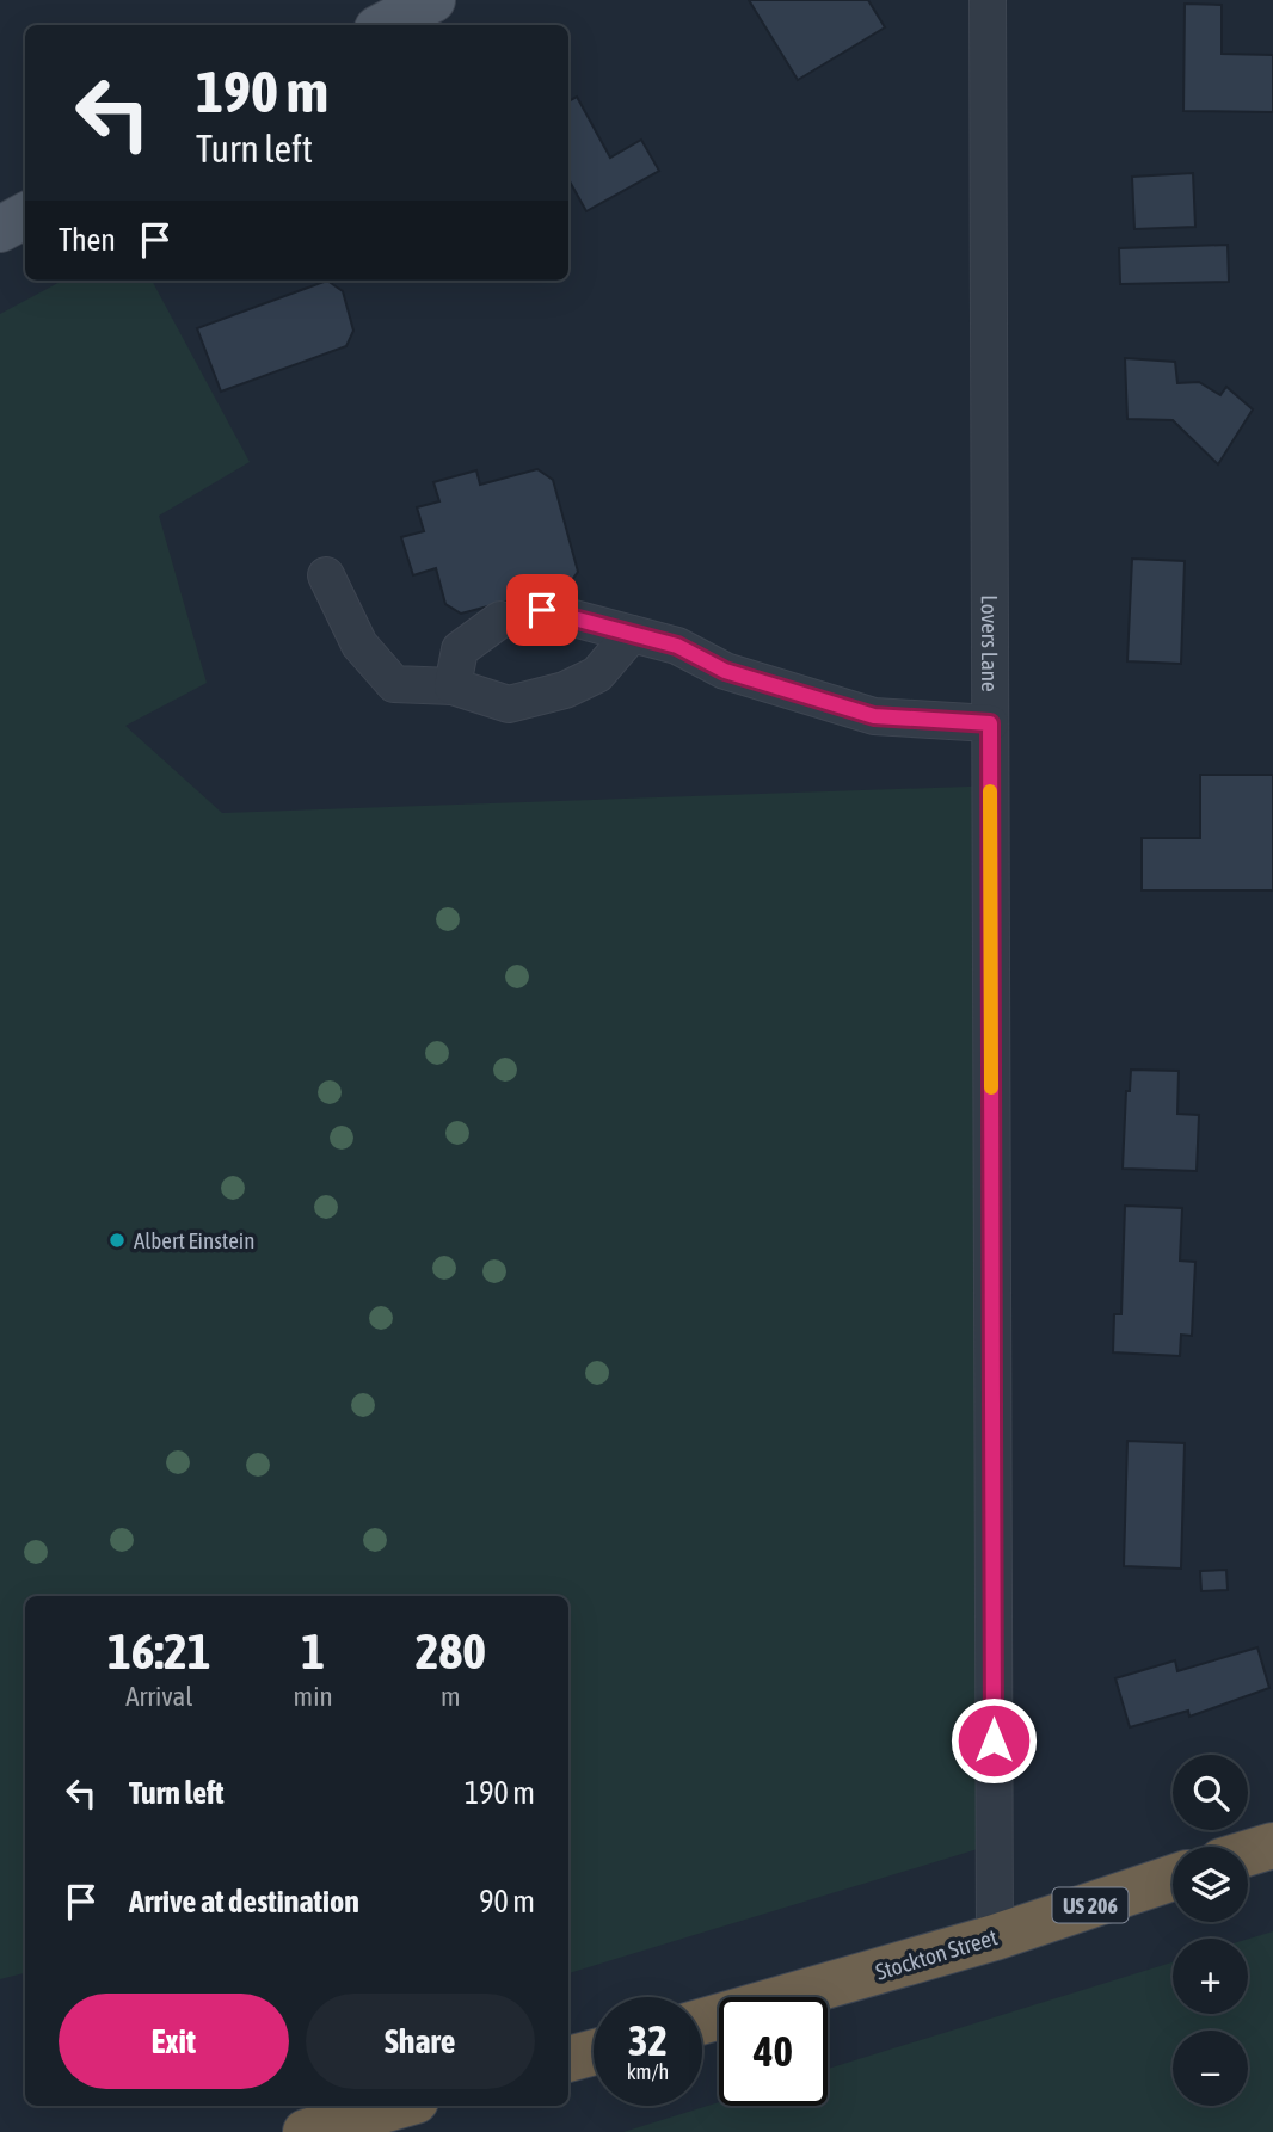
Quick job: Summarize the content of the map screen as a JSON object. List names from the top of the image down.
{
  "streets": {
    "highway": ["US 206", "Stockton Street"],
    "street": ["Lovers Lane"]
  },
  "crossings": [
    ["Lovers Lane", "Stockton Street"]
  ],
  "places": ["Albert Einstein"],
  "page": {
    "turn": ["190 m", "Turn left"],
    "then": "Then",
    "eta": [
      "16:21",
      "Arrival",
      "1",
      "min",
      "280",
      "m"
    ],
    "list": [
      {
        "name": "Turn left",
        "value": "190 m"
      },
      {
        "name": "Arrive at destination",
        "value": "90 m"
      }
    ],
    "map_buttons": ["+", "−"],
    "buttons": ["Exit", "Share"],
    "speed": "32 km/h",
    "limit": "40"
  }
}
